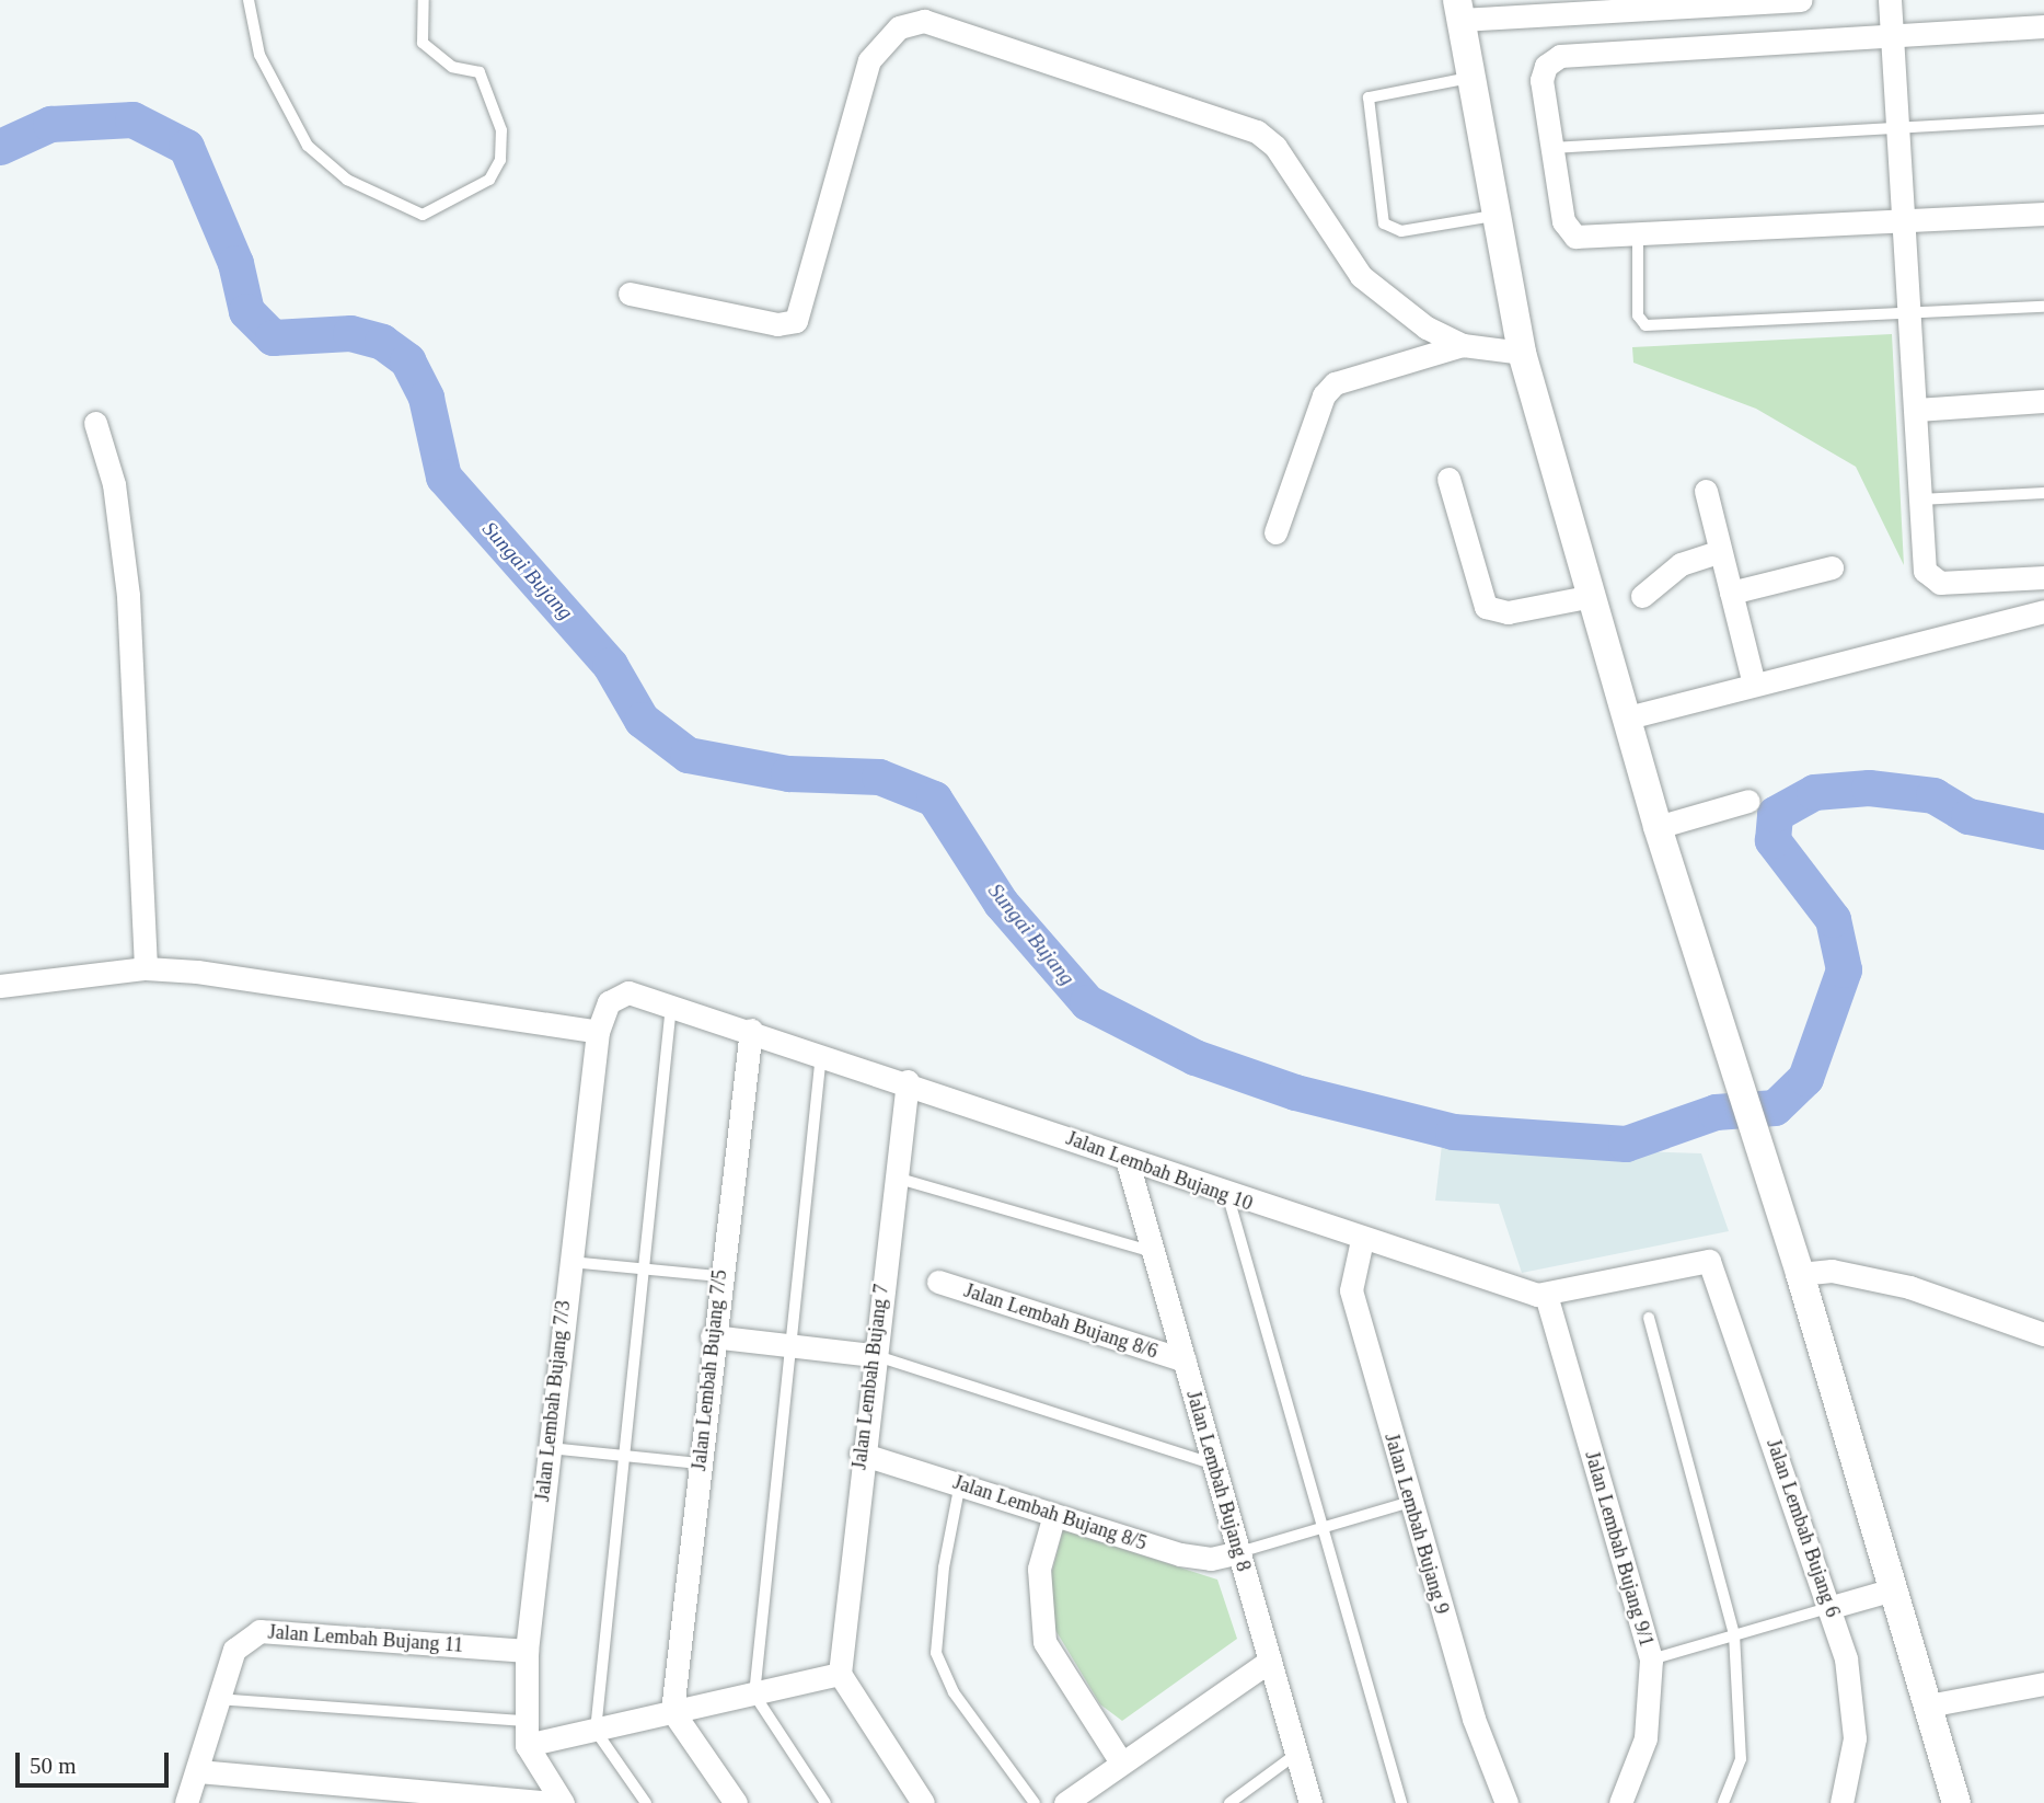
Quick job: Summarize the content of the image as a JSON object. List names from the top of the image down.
{
  "streets": {
    "street": [
      "Jalan Lembah Bujang 10",
      "Jalan Lembah Bujang 8/6",
      "Jalan Lembah Bujang 7/5",
      "Jalan Lembah Bujang 7",
      "Jalan Lembah Bujang 7/3",
      "Jalan Lembah Bujang 8",
      "Jalan Lembah Bujang 8/5",
      "Jalan Lembah Bujang 9",
      "Jalan Lembah Bujang 6",
      "Jalan Lembah Bujang 9/1",
      "Jalan Lembah Bujang 11"
    ]
  },
  "crossings": [
    ["Jalan Lembah Bujang 10", "Jalan Lembah Bujang 7/5"],
    ["Jalan Lembah Bujang 10", "Jalan Lembah Bujang 7"],
    ["Jalan Lembah Bujang 10", "Jalan Lembah Bujang 7/3"],
    ["Jalan Lembah Bujang 10", "Jalan Lembah Bujang 8"],
    ["Jalan Lembah Bujang 10", "Jalan Lembah Bujang 9"],
    ["Jalan Lembah Bujang 10", "Jalan Lembah Bujang 6"],
    ["Jalan Lembah Bujang 10", "Jalan Lembah Bujang 9/1"],
    ["Jalan Lembah Bujang 8/6", "Jalan Lembah Bujang 8"],
    ["Jalan Lembah Bujang 7", "Jalan Lembah Bujang 8/5"],
    ["Jalan Lembah Bujang 7/3", "Jalan Lembah Bujang 11"],
    ["Jalan Lembah Bujang 8", "Jalan Lembah Bujang 8/5"]
  ],
  "water": ["Sungai Bujang"],
  "scale_bar": "50 m"
}
